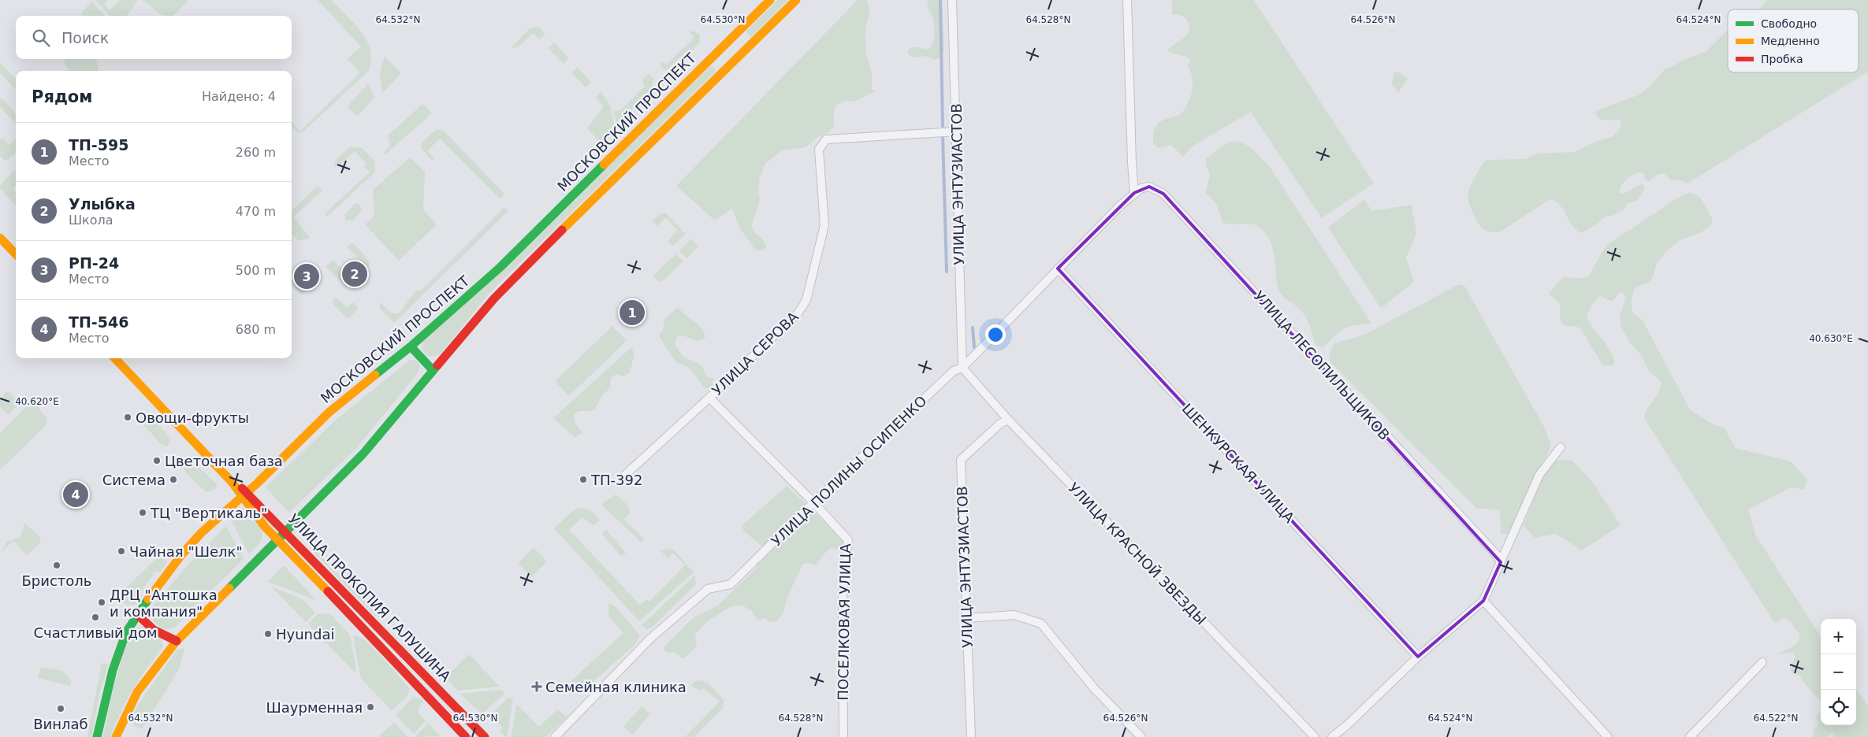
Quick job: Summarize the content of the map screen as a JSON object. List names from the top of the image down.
{
  "streets": {
    "main road": ["МОСКОВСКИЙ ПРОСПЕКТ", "УЛИЦА ПРОКОПИЯ ГАЛУШИНА"],
    "street": [
      "УЛИЦА ЭНТУЗИАСТОВ",
      "УЛИЦА СЕРОВА",
      "УЛИЦА ЛЕСОПИЛЬЩИКОВ",
      "ШЕНКУРСКАЯ УЛИЦА",
      "УЛИЦА ПОЛИНЫ ОСИПЕНКО",
      "УЛИЦА КРАСНОЙ ЗВЕЗДЫ",
      "ПОСЕЛКОВАЯ УЛИЦА"
    ]
  },
  "crossings": [
    ["МОСКОВСКИЙ ПРОСПЕКТ", "УЛИЦА ПРОКОПИЯ ГАЛУШИНА"],
    ["УЛИЦА ЭНТУЗИАСТОВ", "УЛИЦА СЕРОВА"],
    ["УЛИЦА ЭНТУЗИАСТОВ", "УЛИЦА ПОЛИНЫ ОСИПЕНКО"],
    ["УЛИЦА ЭНТУЗИАСТОВ", "УЛИЦА КРАСНОЙ ЗВЕЗДЫ"],
    ["УЛИЦА СЕРОВА", "ПОСЕЛКОВАЯ УЛИЦА"],
    ["УЛИЦА ЛЕСОПИЛЬЩИКОВ", "УЛИЦА ПОЛИНЫ ОСИПЕНКО"],
    ["ШЕНКУРСКАЯ УЛИЦА", "УЛИЦА ПОЛИНЫ ОСИПЕНКО"],
    ["УЛИЦА ПОЛИНЫ ОСИПЕНКО", "УЛИЦА КРАСНОЙ ЗВЕЗДЫ"],
    ["УЛИЦА ПОЛИНЫ ОСИПЕНКО", "ПОСЕЛКОВАЯ УЛИЦА"]
  ],
  "places": {
    "other": [
      "Овощи-фрукты",
      "Цветочная база",
      "Система",
      "ТП-392",
      "ТЦ \"Вертикаль\"",
      "Чайная \"Шелк\"",
      "Бристоль",
      "ДРЦ \"Антошка и компания\"",
      "Счастливый дом",
      "Hyundai",
      "Шаурменная",
      "Винлаб"
    ],
    "health": ["Семейная клиника"]
  },
  "legend": ["Свободно", "Медленно", "Пробка"],
  "page": {
    "search": "Поиск",
    "heading": ["Рядом", "Найдено: 4"],
    "list": [
      {
        "mark": "1",
        "name": "ТП-595",
        "note": "Место",
        "value": "260 m"
      },
      {
        "mark": "2",
        "name": "Улыбка",
        "note": "Школа",
        "value": "470 m"
      },
      {
        "mark": "3",
        "name": "РП-24",
        "note": "Место",
        "value": "500 m"
      },
      {
        "mark": "4",
        "name": "ТП-546",
        "note": "Место",
        "value": "680 m"
      }
    ],
    "pins": [
      "2",
      "3",
      "1",
      "4"
    ],
    "map_buttons": ["+", "−"]
  },
  "coordinates": [
    "64.532°N",
    "64.530°N",
    "64.528°N",
    "64.526°N",
    "64.524°N",
    "40.630°E",
    "40.620°E",
    "64.522°N"
  ]
}
